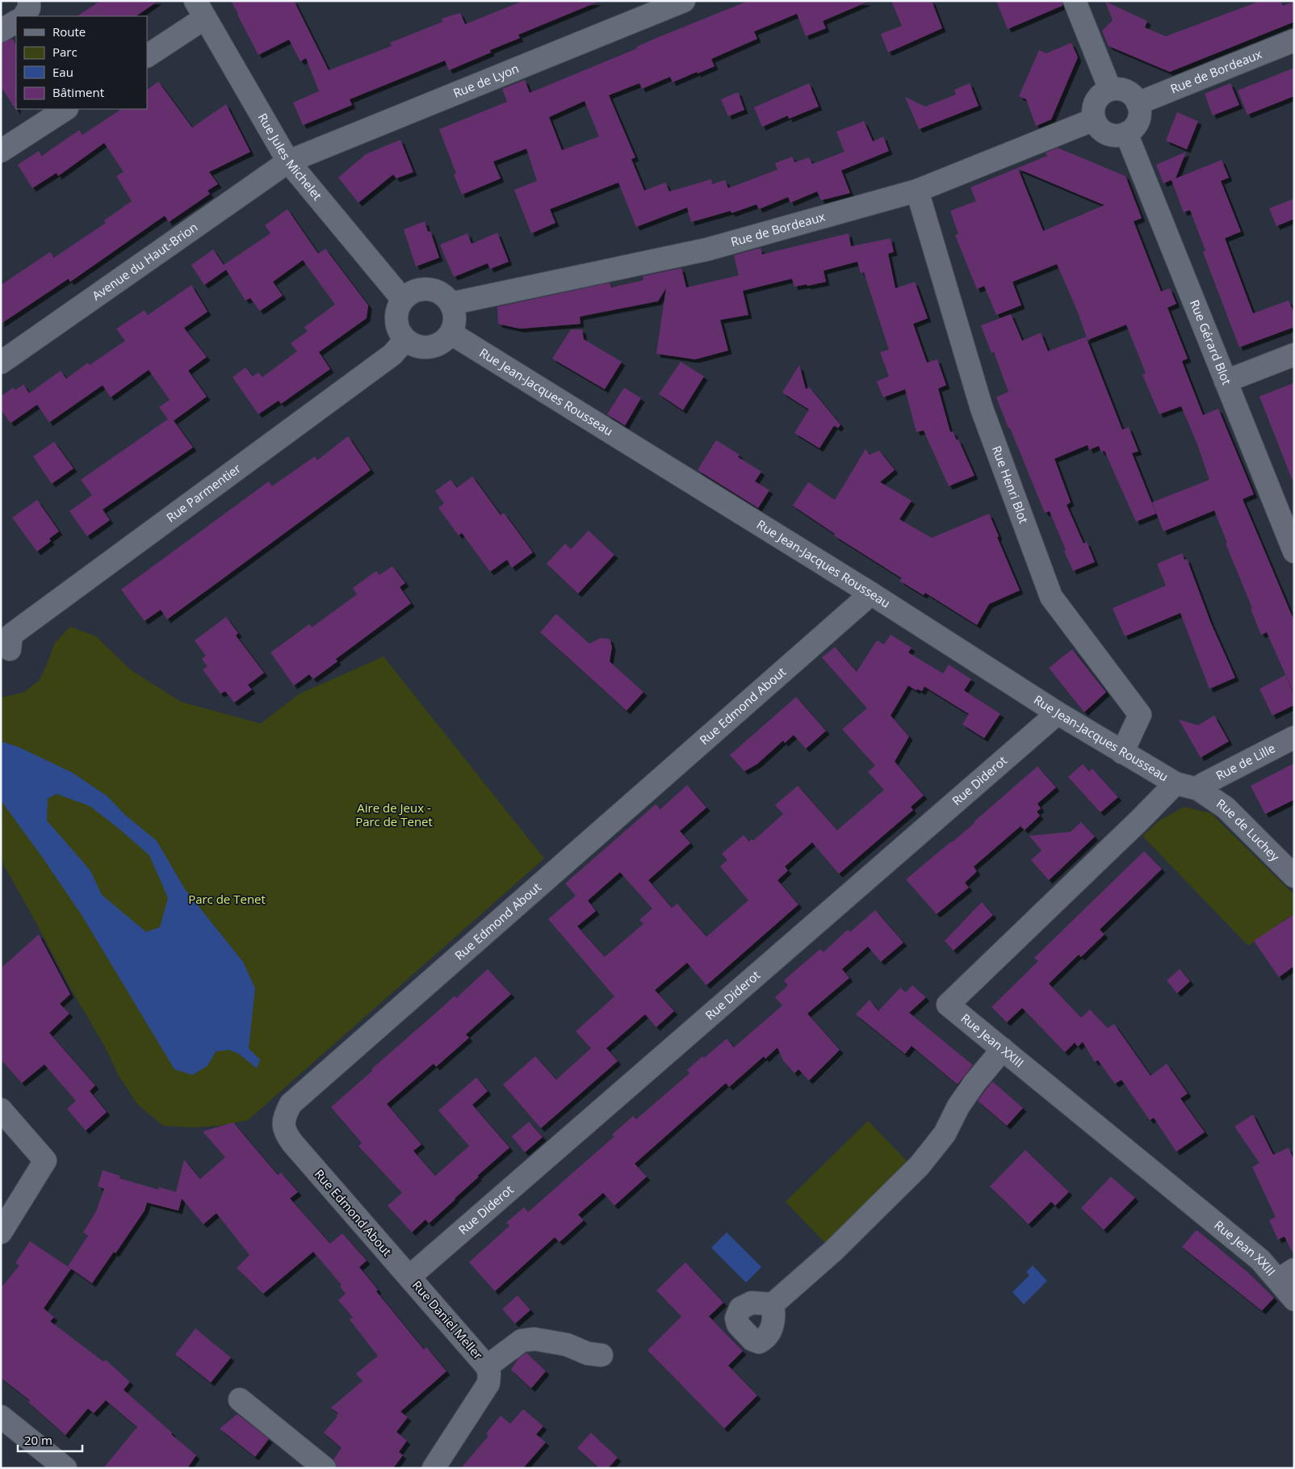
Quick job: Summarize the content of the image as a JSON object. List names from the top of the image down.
{
  "streets": {
    "street": [
      "Rue de Bordeaux",
      "Rue de Lyon",
      "Rue Jules Michelet",
      "Avenue du Haut-Brion",
      "Rue Gérard Blot",
      "Rue Jean-Jacques Rousseau",
      "Rue Henri Blot",
      "Rue Parmentier",
      "Rue Edmond About",
      "Rue de Lille",
      "Rue Diderot",
      "Rue de Luchey",
      "Rue Jean XXIII",
      "Rue Daniel Meller"
    ]
  },
  "crossings": [
    ["Rue de Bordeaux", "Rue Jules Michelet"],
    ["Rue de Bordeaux", "Rue Gérard Blot"],
    ["Rue de Bordeaux", "Rue Jean-Jacques Rousseau"],
    ["Rue de Bordeaux", "Rue Henri Blot"],
    ["Rue de Bordeaux", "Rue Parmentier"],
    ["Rue de Lyon", "Rue Jules Michelet"],
    ["Rue de Lyon", "Avenue du Haut-Brion"],
    ["Rue Jules Michelet", "Avenue du Haut-Brion"],
    ["Rue Jules Michelet", "Rue Jean-Jacques Rousseau"],
    ["Rue Jules Michelet", "Rue Parmentier"],
    ["Rue Jean-Jacques Rousseau", "Rue Henri Blot"],
    ["Rue Jean-Jacques Rousseau", "Rue Parmentier"],
    ["Rue Jean-Jacques Rousseau", "Rue Edmond About"],
    ["Rue Jean-Jacques Rousseau", "Rue de Lille"],
    ["Rue Jean-Jacques Rousseau", "Rue Diderot"],
    ["Rue Jean-Jacques Rousseau", "Rue de Luchey"],
    ["Rue Jean-Jacques Rousseau", "Rue Jean XXIII"],
    ["Rue Edmond About", "Rue Diderot"],
    ["Rue Edmond About", "Rue Daniel Meller"],
    ["Rue de Lille", "Rue de Luchey"],
    ["Rue Diderot", "Rue Daniel Meller"]
  ],
  "parks": ["Aire de Jeux - Parc de Tenet", "Parc de Tenet"],
  "legend": [
    "Route",
    "Parc",
    "Eau",
    "Bâtiment"
  ],
  "scale_bar": "20 m"
}
